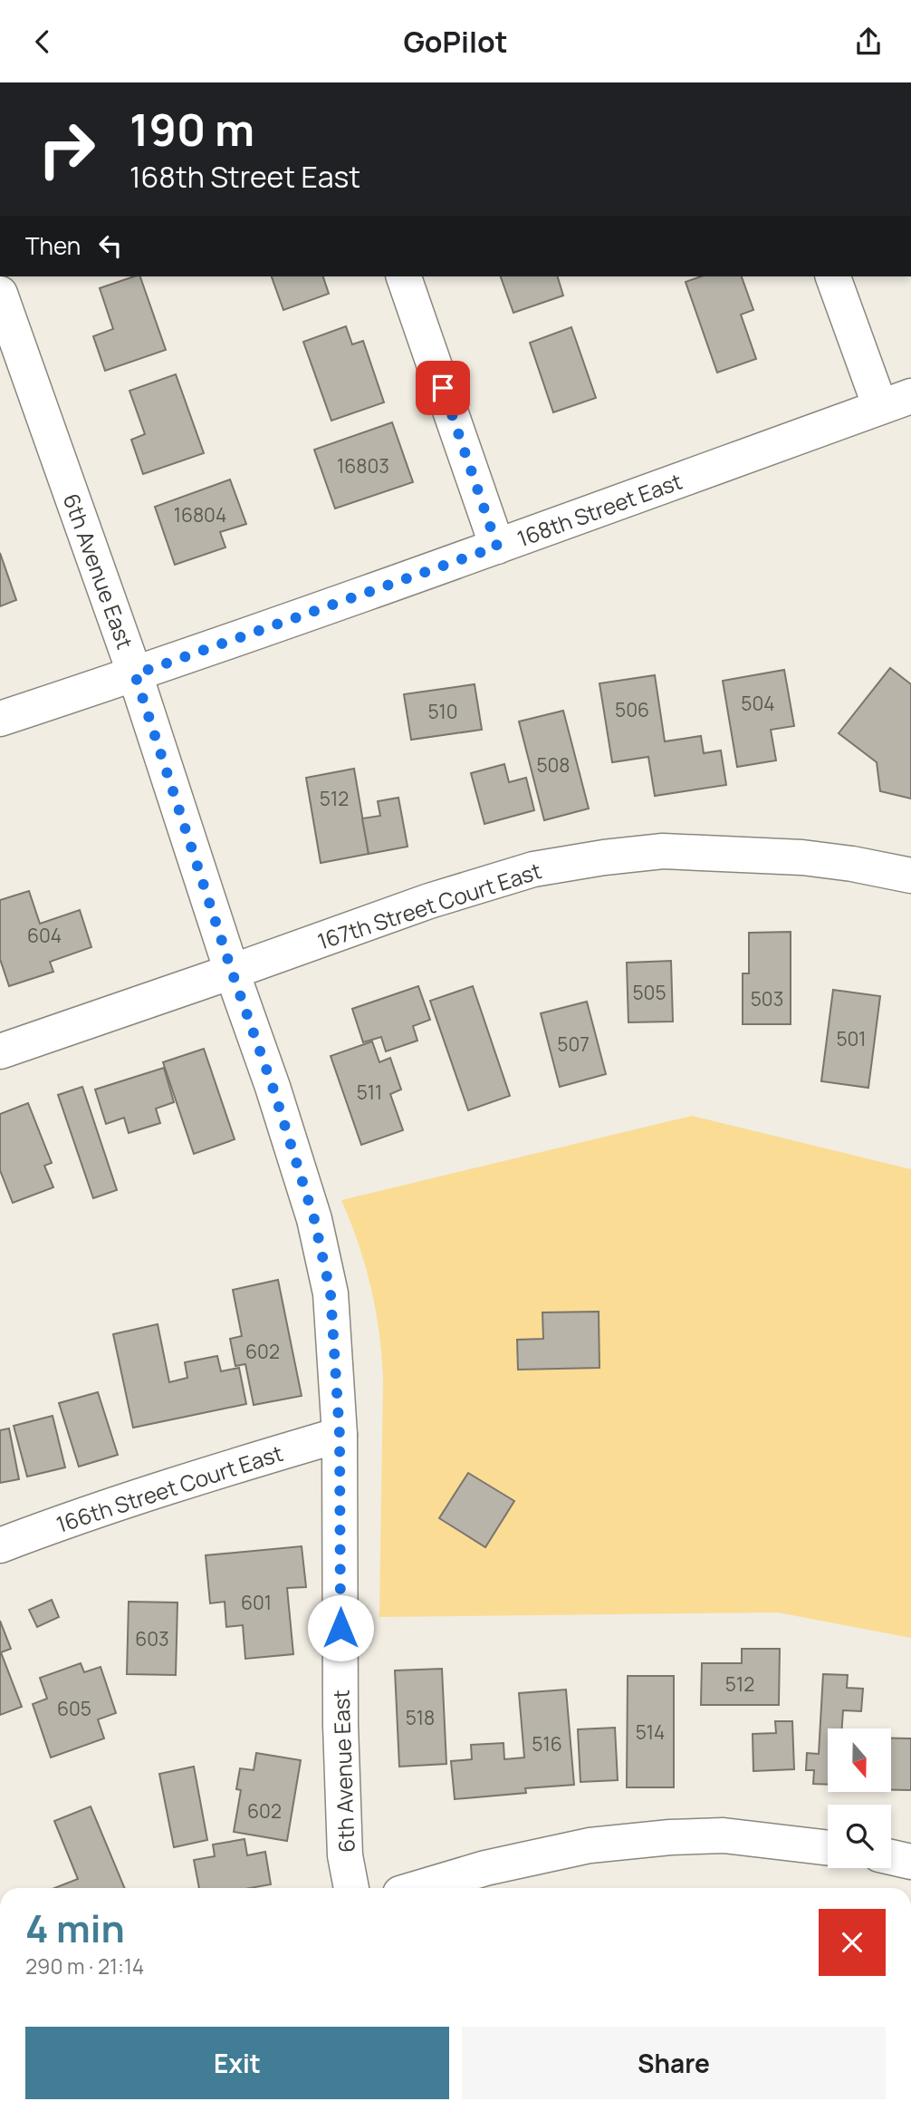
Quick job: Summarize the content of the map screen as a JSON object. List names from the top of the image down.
{
  "streets": {
    "street": [
      "168th Street East",
      "6th Avenue East",
      "167th Street Court East",
      "166th Street Court East"
    ]
  },
  "crossings": [
    ["168th Street East", "6th Avenue East"],
    ["6th Avenue East", "167th Street Court East"],
    ["6th Avenue East", "166th Street Court East"]
  ],
  "house_numbers": [
    "16803",
    "16804",
    "504",
    "506",
    "510",
    "508",
    "512",
    "604",
    "505",
    "503",
    "501",
    "507",
    "511",
    "602",
    "601",
    "603",
    "512",
    "605",
    "518",
    "514",
    "516",
    "602"
  ],
  "north": "bottom",
  "page": {
    "header": "GoPilot",
    "turn": ["190 m", "168th Street East"],
    "then": "Then",
    "heading": ["4 min", "290 m · 21:14"],
    "buttons": ["Exit", "Share"]
  }
}
